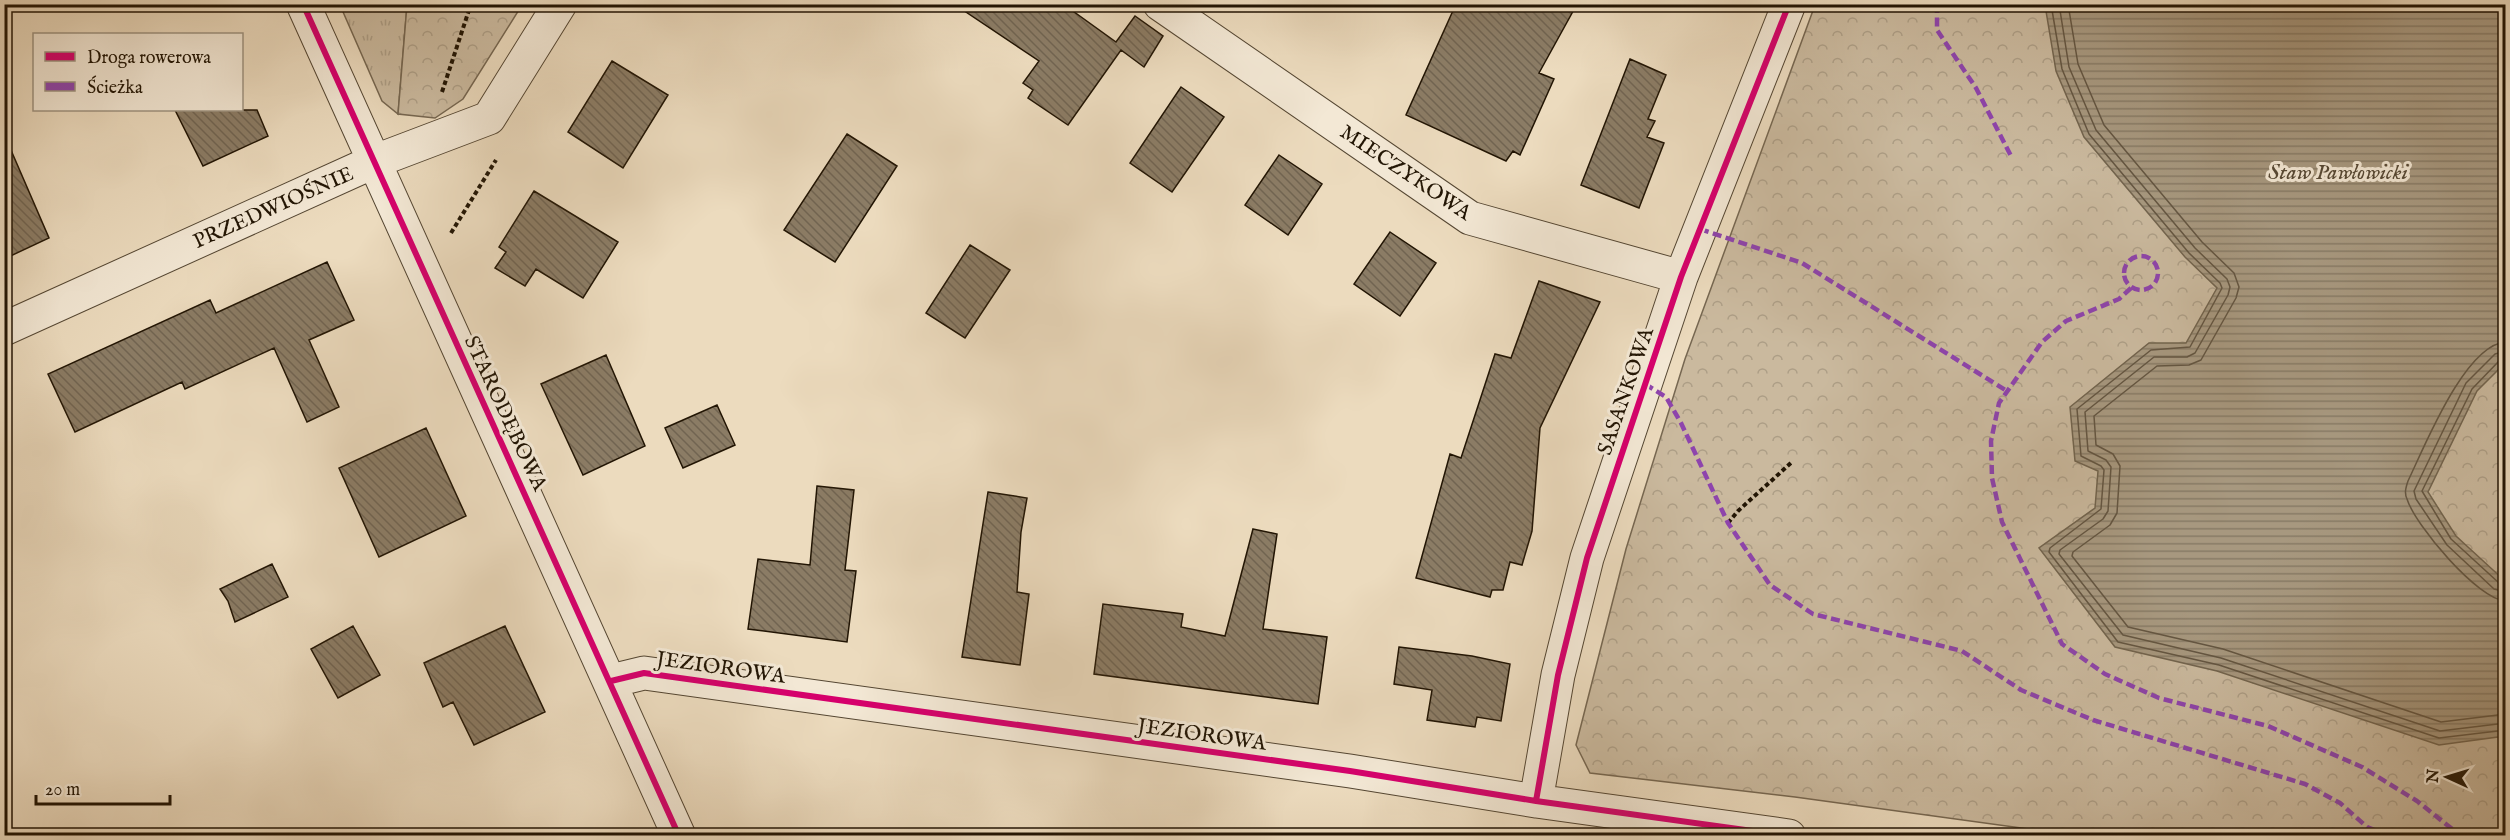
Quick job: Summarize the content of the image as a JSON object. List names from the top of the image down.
{
  "streets": {
    "street": [
      "MIECZYKOWA",
      "PRZEDWIOŚNIE",
      "SASANKOWA",
      "STARODĘBOWA",
      "JEZIOROWA"
    ]
  },
  "crossings": [
    ["MIECZYKOWA", "SASANKOWA"],
    ["PRZEDWIOŚNIE", "STARODĘBOWA"],
    ["SASANKOWA", "JEZIOROWA"],
    ["STARODĘBOWA", "JEZIOROWA"]
  ],
  "water": ["Staw Pawłowicki"],
  "legend": ["Droga rowerowa", "Ścieżka"],
  "scale_bar": "20 m",
  "north": "left"
}
